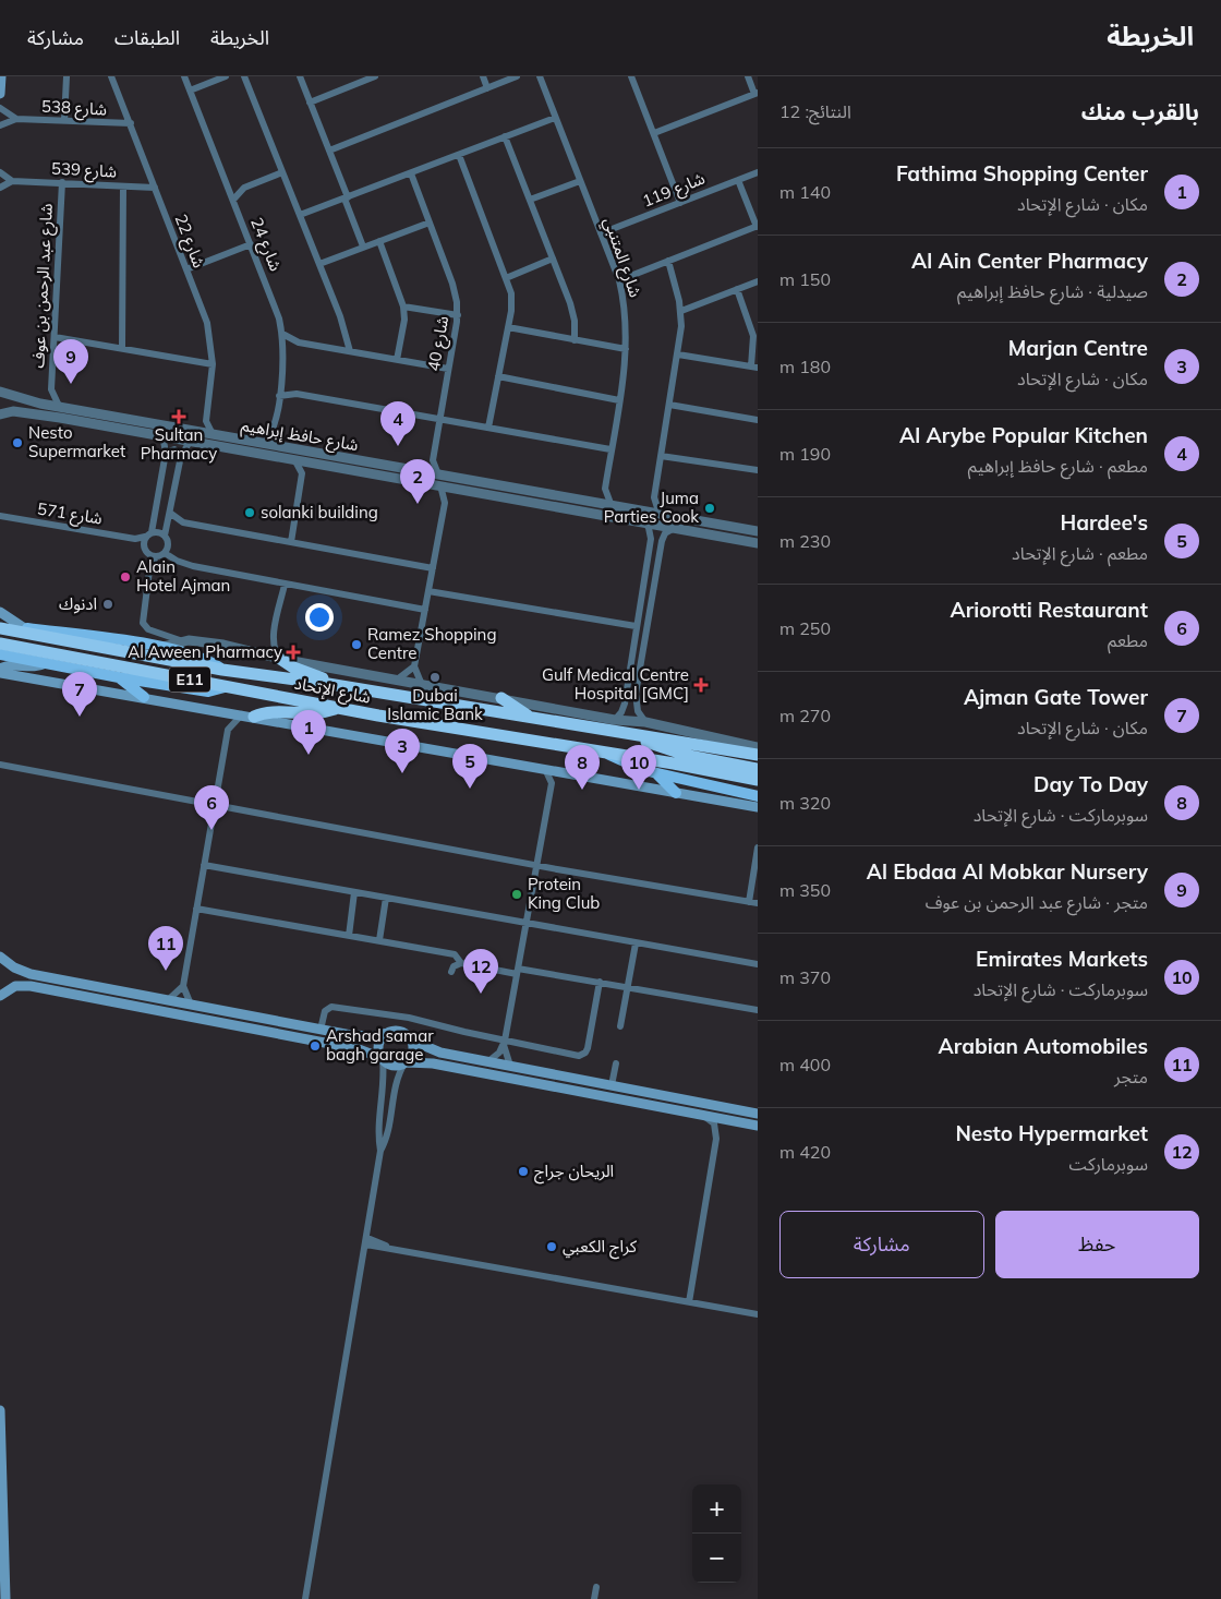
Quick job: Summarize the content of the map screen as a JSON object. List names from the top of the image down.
{
  "streets": {
    "highway": ["E11", "شارع الإتحاد"],
    "street": [
      "شارع 538",
      "شارع 539",
      "شارع 119",
      "شارع 22",
      "شارع 24",
      "شارع المتنبي",
      "شارع عبد الرحمن بن عوف",
      "شارع 40",
      "شارع حافظ إبراهيم",
      "شارع 571"
    ]
  },
  "crossings": [
    ["شارع 538", "شارع 22"],
    ["شارع 539", "شارع 22"],
    ["شارع 539", "شارع عبد الرحمن بن عوف"],
    ["شارع 119", "شارع المتنبي"],
    ["شارع 24", "شارع حافظ إبراهيم"],
    ["شارع المتنبي", "شارع حافظ إبراهيم"],
    ["شارع عبد الرحمن بن عوف", "شارع حافظ إبراهيم"]
  ],
  "places": {
    "health": ["Sultan Pharmacy", "Al Aween Pharmacy", "Gulf Medical Centre Hospital [GMC]"],
    "other": [
      "Nesto Supermarket",
      "Juma Parties Cook",
      "solanki building",
      "Alain Hotel Ajman",
      "ادنوك",
      "Ramez Shopping Centre",
      "Dubai Islamic Bank",
      "Protein King Club",
      "Arshad samar bagh garage",
      "الريحان جراج",
      "كراج الكعبي"
    ]
  },
  "page": {
    "header": "الخريطة",
    "nav": ["الخريطة", "الطبقات", "مشاركة"],
    "heading": ["بالقرب منك", "النتائج: 12"],
    "list": [
      {
        "mark": "1",
        "name": "Fathima Shopping Center",
        "note": "مكان · شارع الإتحاد",
        "value": "140 m"
      },
      {
        "mark": "2",
        "name": "Al Ain Center Pharmacy",
        "note": "صيدلية · شارع حافظ إبراهيم",
        "value": "150 m"
      },
      {
        "mark": "3",
        "name": "Marjan Centre",
        "note": "مكان · شارع الإتحاد",
        "value": "180 m"
      },
      {
        "mark": "4",
        "name": "Al Arybe Popular Kitchen",
        "note": "مطعم · شارع حافظ إبراهيم",
        "value": "190 m"
      },
      {
        "mark": "5",
        "name": "Hardee's",
        "note": "مطعم · شارع الإتحاد",
        "value": "230 m"
      },
      {
        "mark": "6",
        "name": "Ariorotti Restaurant",
        "note": "مطعم",
        "value": "250 m"
      },
      {
        "mark": "7",
        "name": "Ajman Gate Tower",
        "note": "مكان · شارع الإتحاد",
        "value": "270 m"
      },
      {
        "mark": "8",
        "name": "Day To Day",
        "note": "سوبرماركت · شارع الإتحاد",
        "value": "320 m"
      },
      {
        "mark": "9",
        "name": "Al Ebdaa Al Mobkar Nursery",
        "note": "متجر · شارع عبد الرحمن بن عوف",
        "value": "350 m"
      },
      {
        "mark": "10",
        "name": "Emirates Markets",
        "note": "سوبرماركت · شارع الإتحاد",
        "value": "370 m"
      },
      {
        "mark": "11",
        "name": "Arabian Automobiles",
        "note": "متجر",
        "value": "400 m"
      },
      {
        "mark": "12",
        "name": "Nesto Hypermarket",
        "note": "سوبرماركت",
        "value": "420 m"
      }
    ],
    "pins": [
      "9",
      "4",
      "2",
      "7",
      "1",
      "3",
      "5",
      "8",
      "10",
      "6",
      "11",
      "12"
    ],
    "buttons": ["حفظ", "مشاركة"],
    "map_buttons": ["+", "−"]
  }
}
